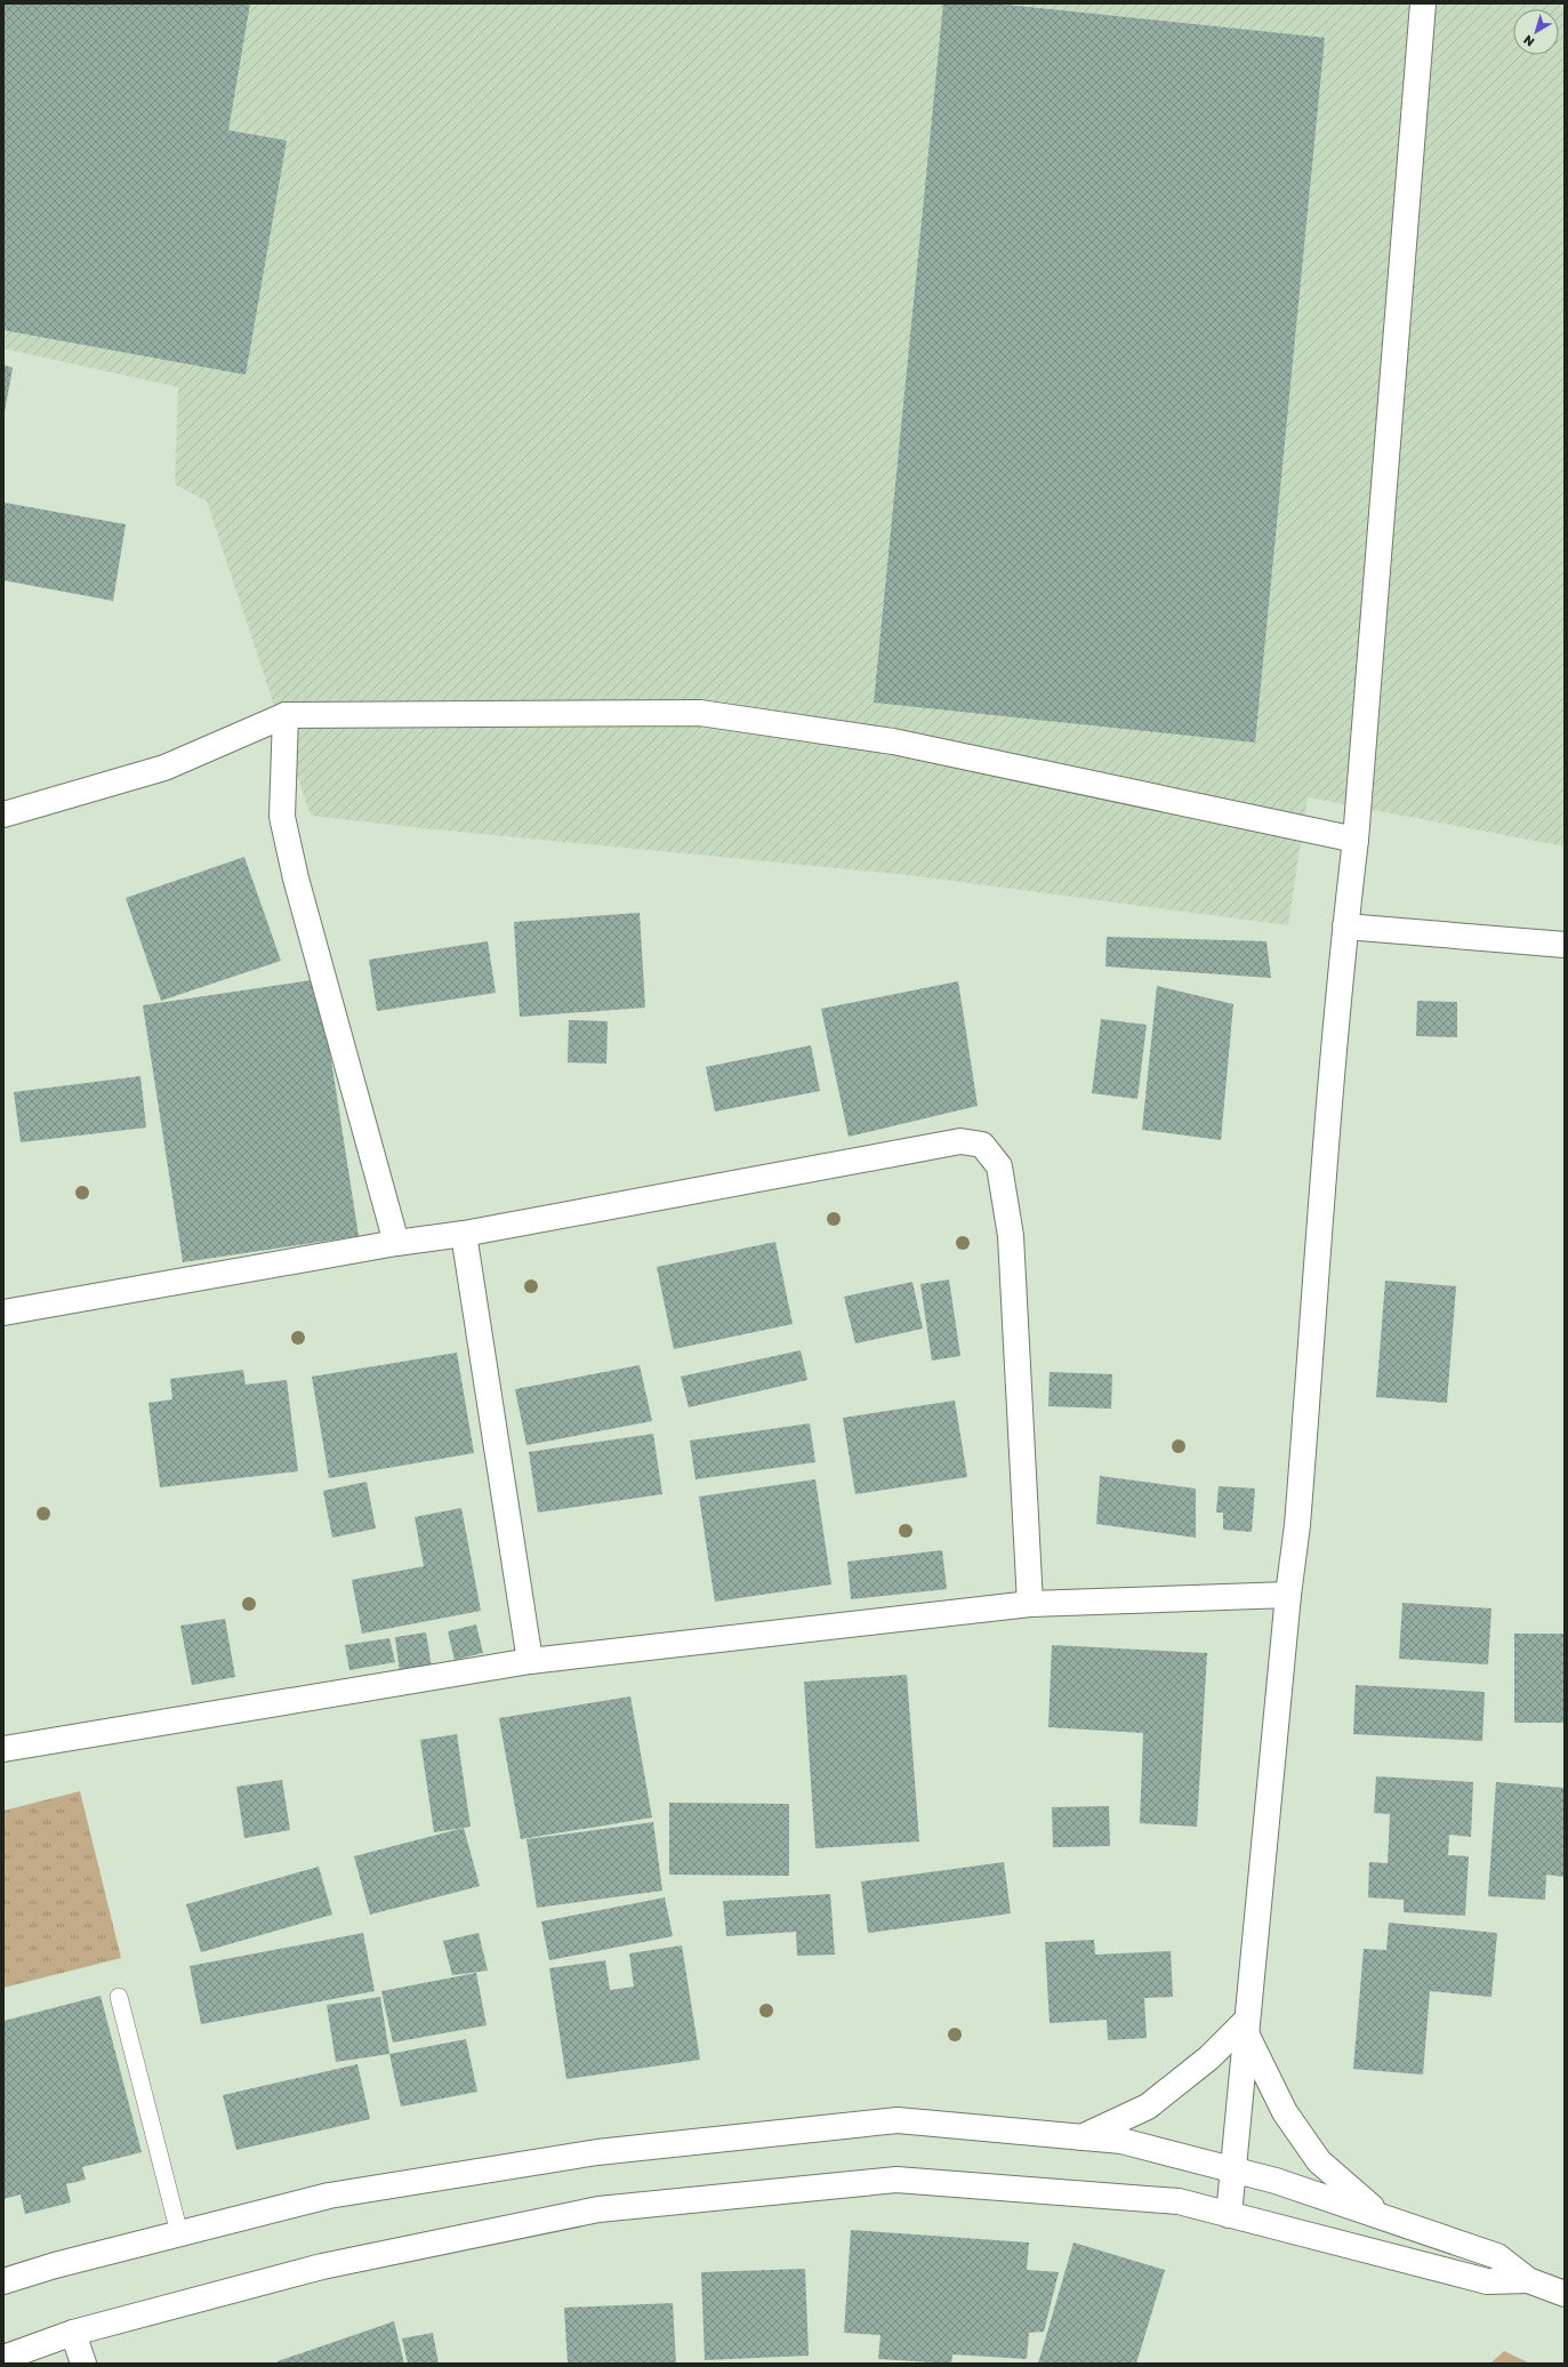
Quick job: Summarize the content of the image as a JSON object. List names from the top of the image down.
{
  "north": "bottom left"
}
